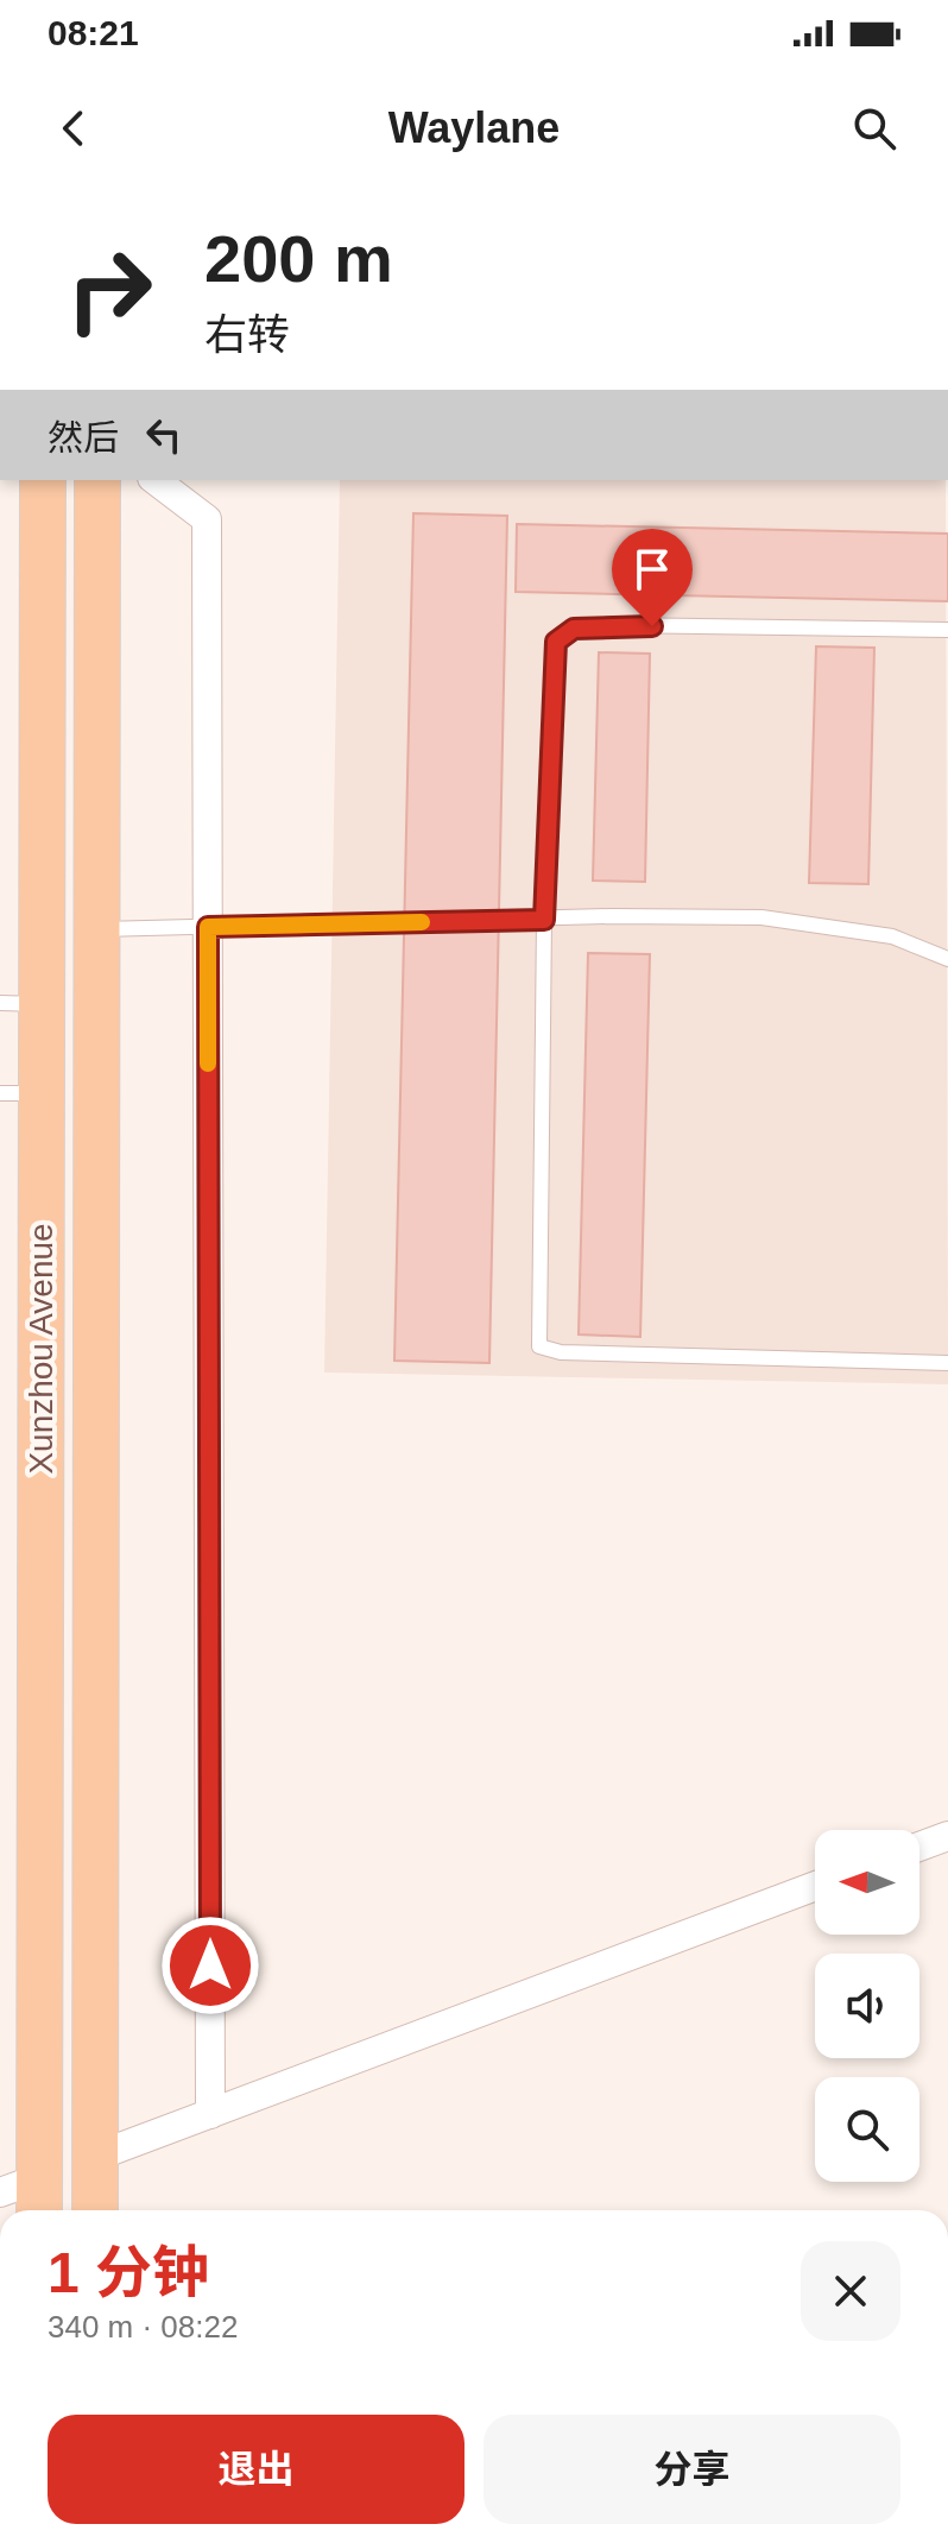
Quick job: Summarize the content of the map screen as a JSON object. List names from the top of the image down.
{
  "streets": {
    "main road": ["Xunzhou Avenue"]
  },
  "north": "left",
  "page": {
    "status": "08:21",
    "header": "Waylane",
    "turn": ["200 m", "右转"],
    "then": "然后",
    "heading": ["1 分钟", "340 m · 08:22"],
    "buttons": ["退出", "分享"]
  }
}
